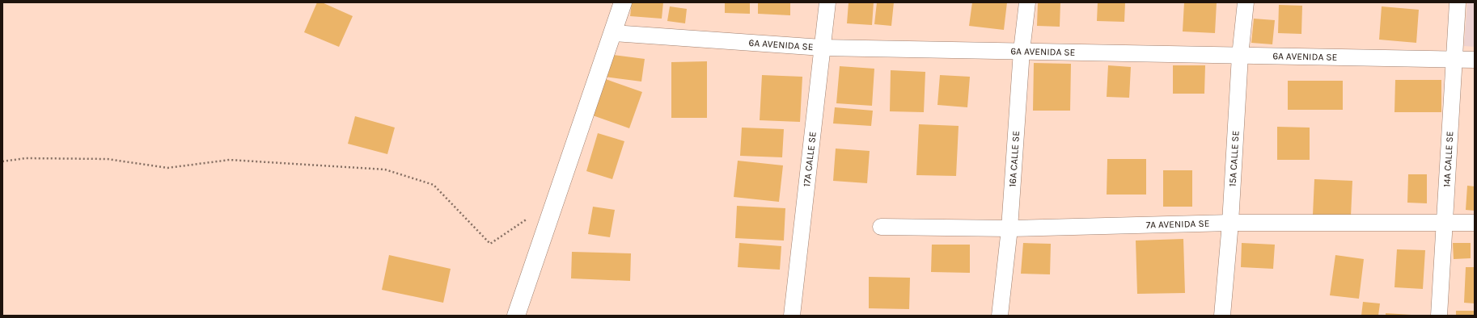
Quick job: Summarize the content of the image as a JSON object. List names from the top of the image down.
{
  "streets": {
    "street": [
      "6A AVENIDA SE",
      "17A CALLE SE",
      "16A CALLE SE",
      "15A CALLE SE",
      "14A CALLE SE",
      "7A AVENIDA SE"
    ]
  },
  "crossings": [
    ["6A AVENIDA SE", "17A CALLE SE"],
    ["6A AVENIDA SE", "16A CALLE SE"],
    ["6A AVENIDA SE", "15A CALLE SE"],
    ["6A AVENIDA SE", "14A CALLE SE"],
    ["16A CALLE SE", "7A AVENIDA SE"],
    ["15A CALLE SE", "7A AVENIDA SE"],
    ["14A CALLE SE", "7A AVENIDA SE"]
  ]
}
